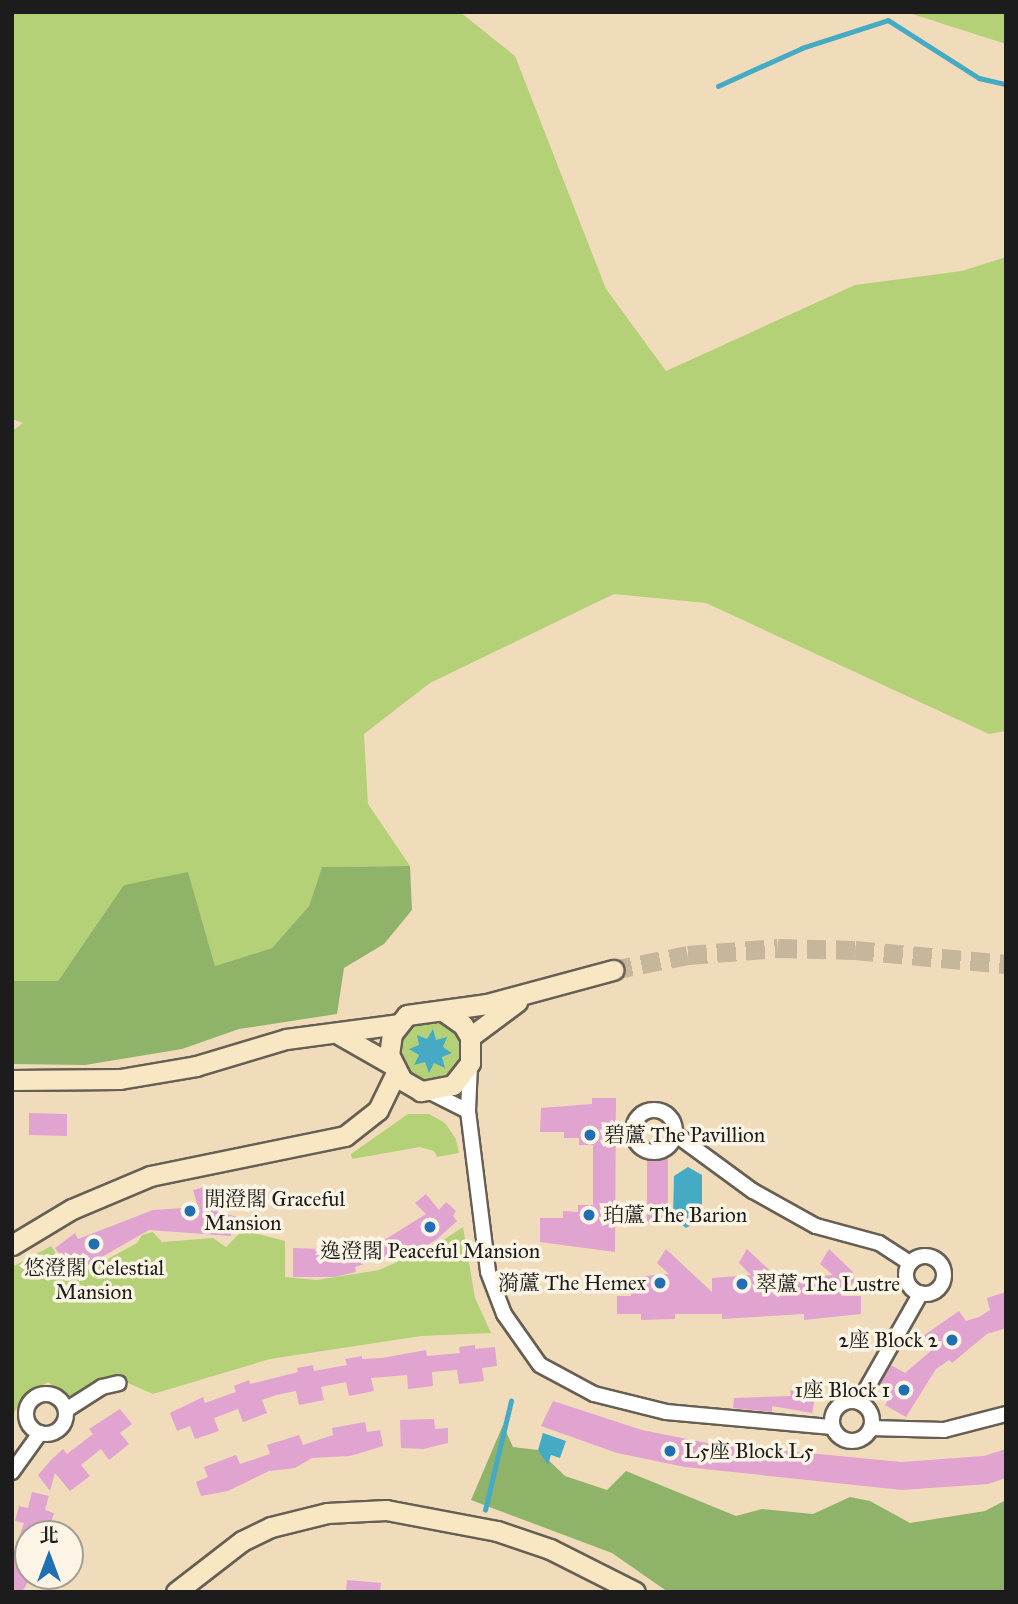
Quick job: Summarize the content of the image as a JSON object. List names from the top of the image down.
{
  "places": [
    "碧蘆 The Pavillion",
    "閒澄閣 Graceful Mansion",
    "珀蘆 The Barion",
    "逸澄閣 Peaceful Mansion",
    "悠澄閣 Celestial Mansion",
    "漪蘆 The Hemex",
    "翠蘆 The Lustre",
    "2座 Block 2",
    "1座 Block 1",
    "L5座 Block L5"
  ],
  "north": "top"
}
